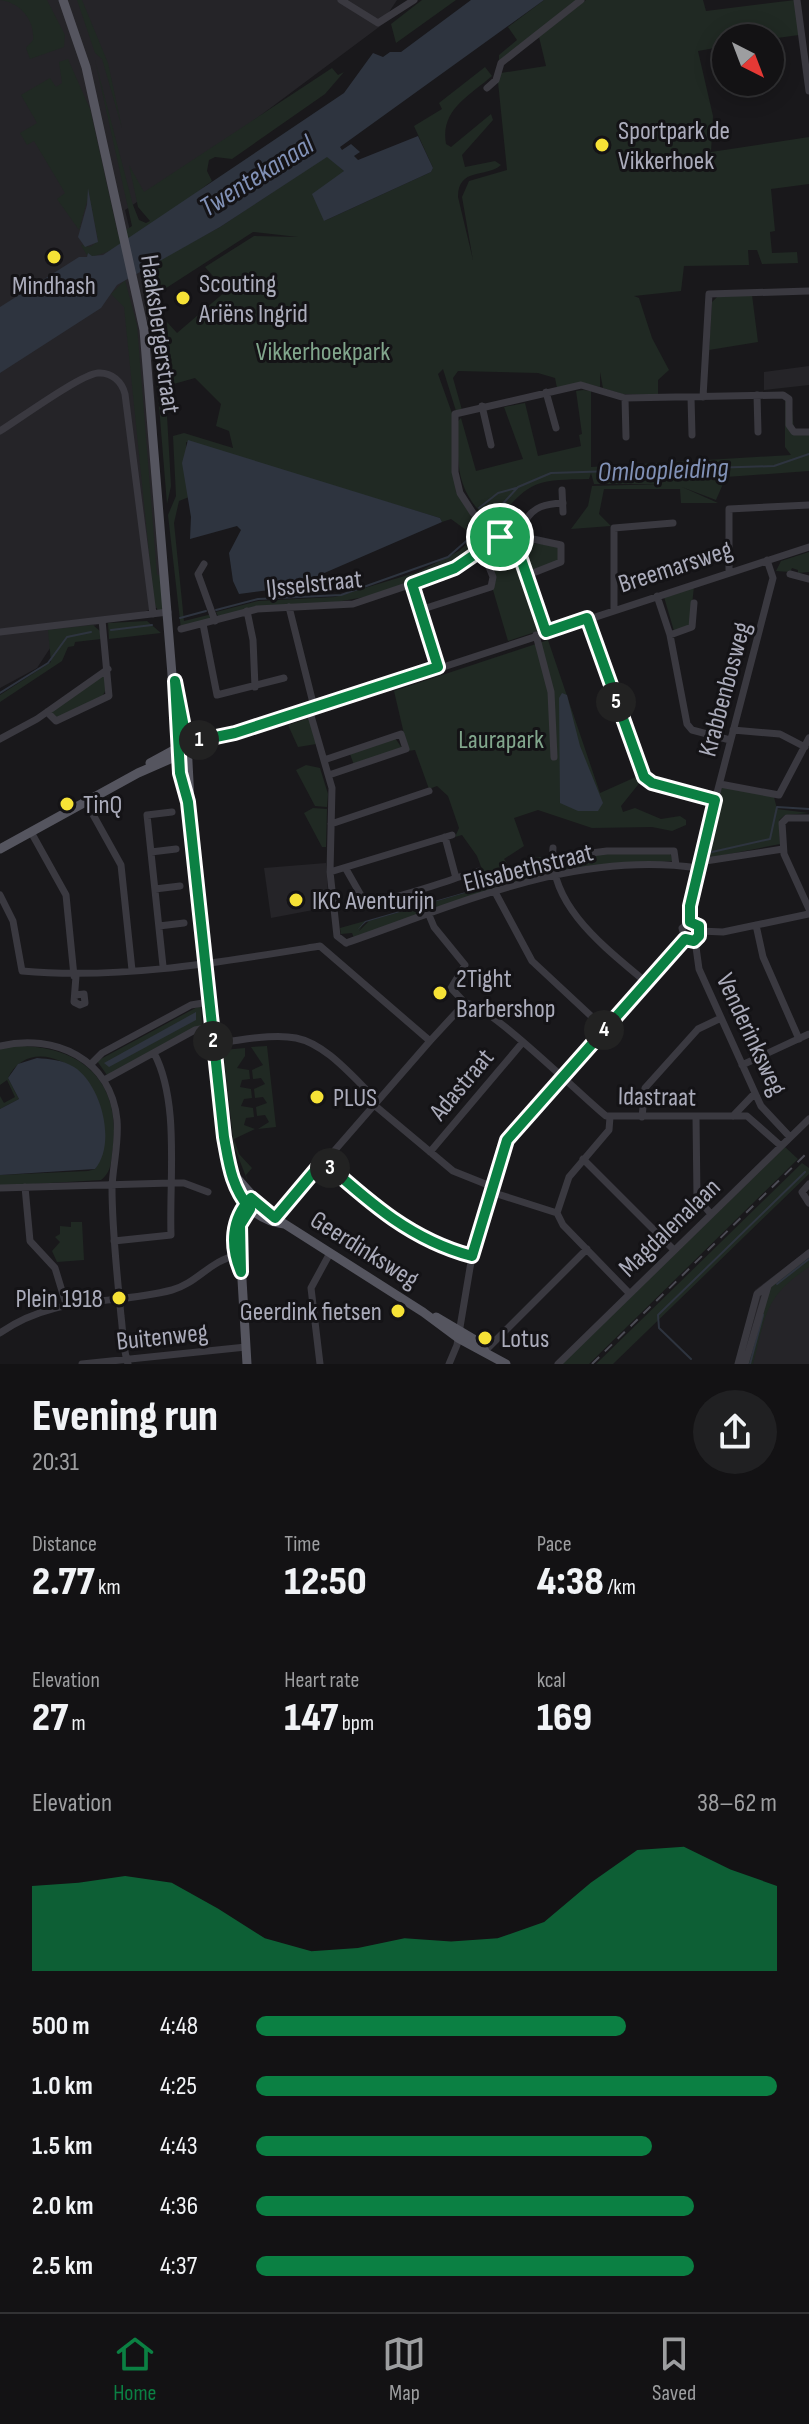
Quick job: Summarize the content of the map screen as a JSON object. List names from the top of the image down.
{
  "streets": {
    "main road": ["Haaksbergerstraat", "Breemarsweg", "Geerdinksweg"],
    "street": [
      "IJsselstraat",
      "Krabbenbosweg",
      "Elisabethstraat",
      "Venderinksweg",
      "Adastraat",
      "Idastraat",
      "Magdalenalaan",
      "Buitenweg"
    ]
  },
  "crossings": [
    ["Haaksbergerstraat", "Breemarsweg"],
    ["Haaksbergerstraat", "Geerdinksweg"],
    ["Breemarsweg", "Krabbenbosweg"],
    ["Krabbenbosweg", "Elisabethstraat"],
    ["Krabbenbosweg", "Venderinksweg"],
    ["Venderinksweg", "Idastraat"],
    ["Venderinksweg", "Magdalenalaan"],
    ["Adastraat", "Idastraat"]
  ],
  "water": ["Twentekanaal", "Omloopleiding"],
  "parks": ["Vikkerhoekpark", "Laurapark"],
  "places": [
    "Sportpark de Vikkerhoek",
    "Mindhash",
    "Scouting Ariëns Ingrid",
    "TinQ",
    "IKC Aventurijn",
    "2Tight Barbershop",
    "PLUS",
    "Plein 1918",
    "Geerdink fietsen",
    "Lotus"
  ],
  "north": "bottom right",
  "page": {
    "pins": [
      "5",
      "1",
      "4",
      "2",
      "3"
    ],
    "heading": ["Evening run", "20:31"],
    "stats": [
      ["Distance", "2.77 km"],
      ["Time", "12:50"],
      ["Pace", "4:38 /km"],
      ["Elevation", "27 m"],
      ["Heart rate", "147 bpm"],
      ["kcal", "169"]
    ],
    "chart": ["Elevation", "38–62 m"],
    "list": [
      {
        "name": "500 m",
        "note": "4:48"
      },
      {
        "name": "1.0 km",
        "note": "4:25"
      },
      {
        "name": "1.5 km",
        "note": "4:43"
      },
      {
        "name": "2.0 km",
        "note": "4:36"
      },
      {
        "name": "2.5 km",
        "note": "4:37"
      }
    ],
    "tabs": ["Home", "Map", "Saved"]
  }
}
